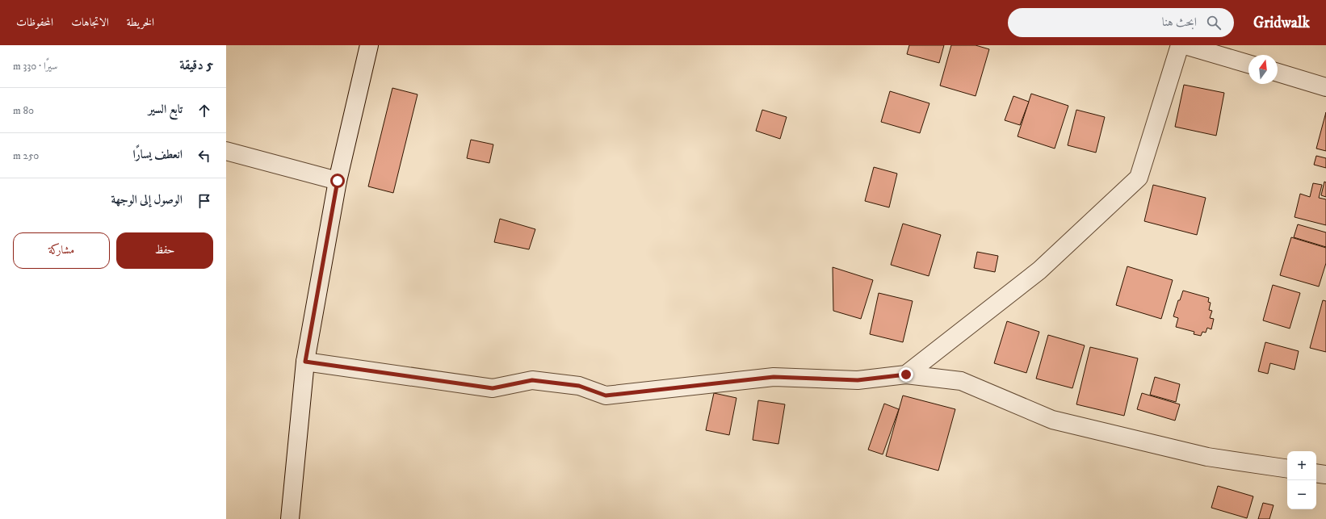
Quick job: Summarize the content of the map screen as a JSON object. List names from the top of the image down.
{
  "north": "top",
  "page": {
    "header": "Gridwalk",
    "search": "ابحث هنا",
    "nav": ["الخريطة", "الاتجاهات", "المحفوظات"],
    "heading": ["5 دقيقة", "سيرًا · 330 m"],
    "list": [
      ["تابع السير", "80 m"],
      ["انعطف يسارًا", "250 m"],
      "الوصول إلى الوجهة"
    ],
    "buttons": ["حفظ", "مشاركة"],
    "map_buttons": ["+", "−"]
  }
}
